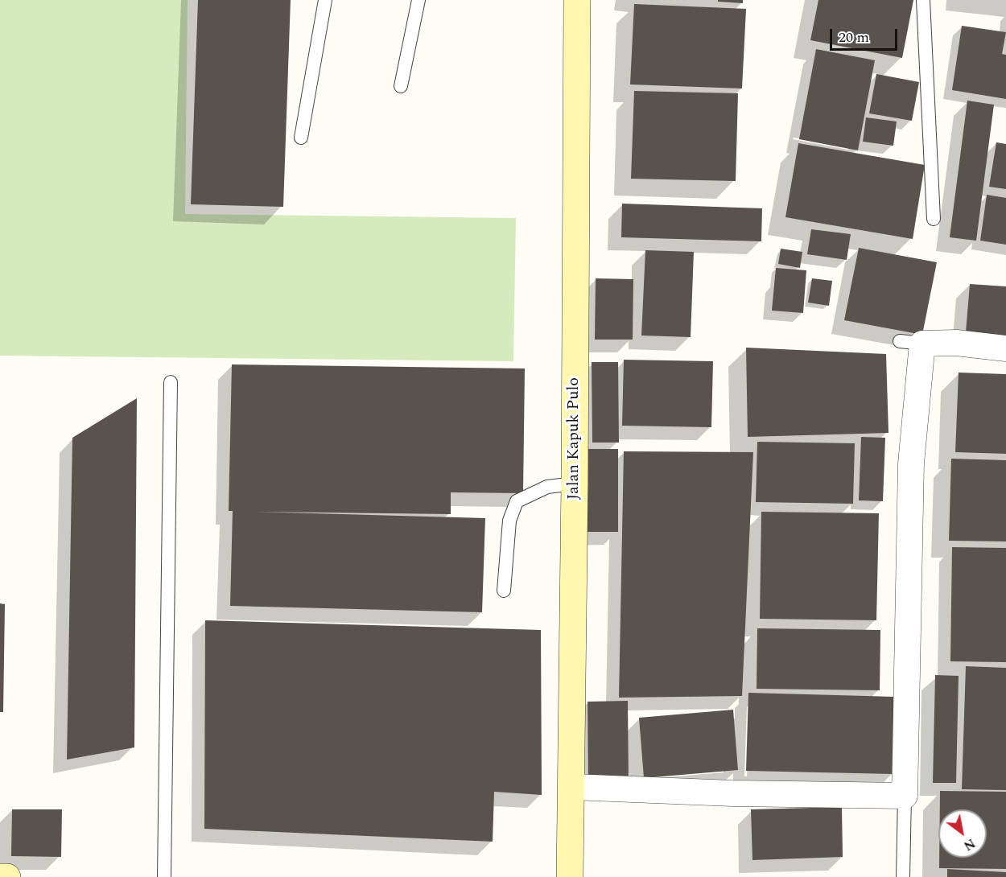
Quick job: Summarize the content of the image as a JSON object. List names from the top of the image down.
{
  "streets": {
    "street": ["Jalan Kapuk Pulo"]
  },
  "scale_bar": "20 m",
  "north": "bottom right"
}
